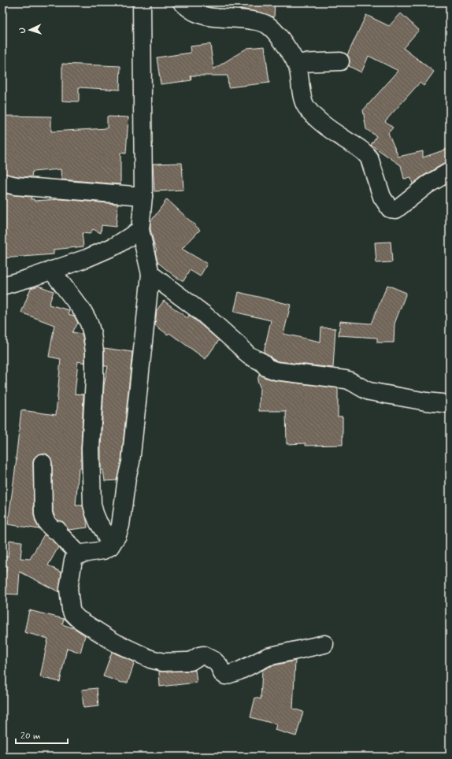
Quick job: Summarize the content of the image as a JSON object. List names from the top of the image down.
{
  "scale_bar": "20 m",
  "north": "left"
}
